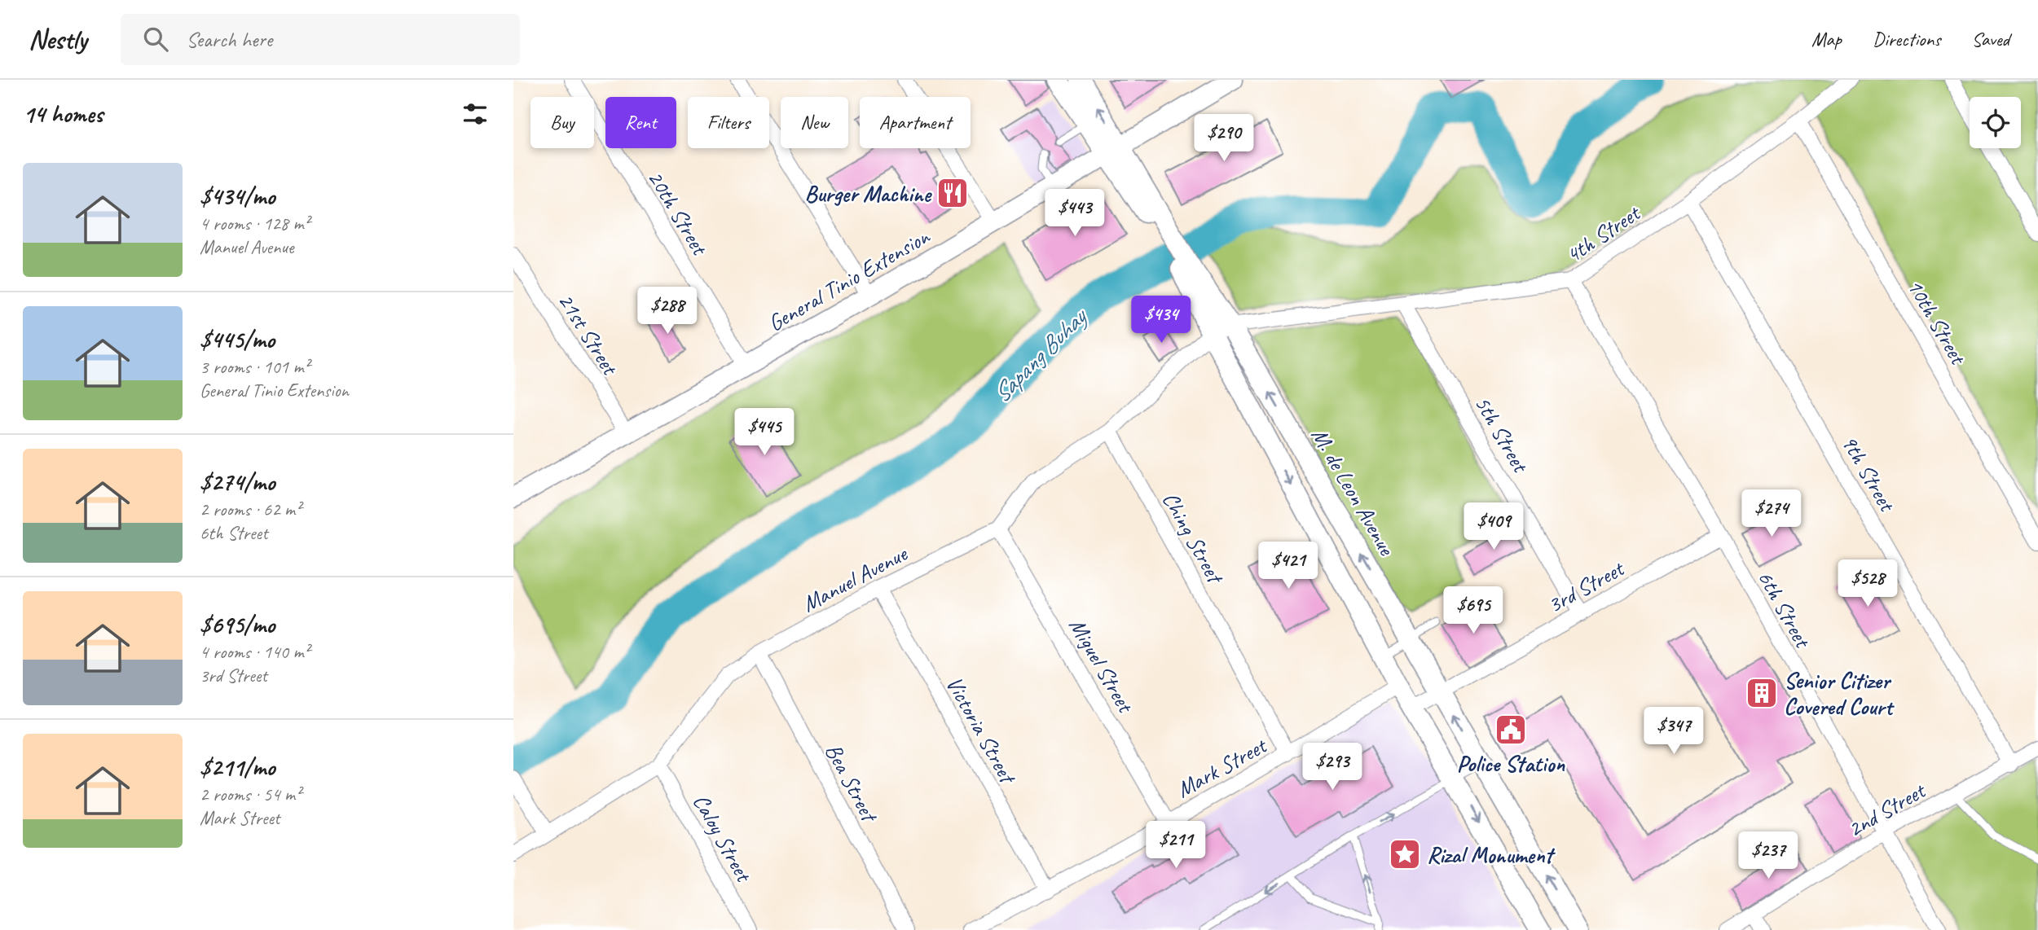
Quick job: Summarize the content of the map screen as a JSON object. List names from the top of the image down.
{
  "streets": {
    "main road": ["General Tinio Extension", "M. de Leon Avenue"],
    "street": [
      "20th Street",
      "4th Street",
      "10th Street",
      "21st Street",
      "5th Street",
      "9th Street",
      "Ching Street",
      "Manuel Avenue",
      "3rd Street",
      "6th Street",
      "Miguel Street",
      "Victoria Street",
      "Mark Street",
      "Bea Street",
      "2nd Street",
      "Caloy Street"
    ]
  },
  "crossings": [
    ["20th Street", "General Tinio Extension"],
    ["4th Street", "10th Street"],
    ["4th Street", "5th Street"],
    ["4th Street", "9th Street"],
    ["4th Street", "M. de Leon Avenue"],
    ["4th Street", "Manuel Avenue"],
    ["4th Street", "6th Street"],
    ["General Tinio Extension", "21st Street"],
    ["General Tinio Extension", "M. de Leon Avenue"],
    ["5th Street", "3rd Street"],
    ["9th Street", "2nd Street"],
    ["M. de Leon Avenue", "Manuel Avenue"],
    ["M. de Leon Avenue", "3rd Street"],
    ["M. de Leon Avenue", "Mark Street"],
    ["Ching Street", "Manuel Avenue"],
    ["Ching Street", "Mark Street"],
    ["Manuel Avenue", "Miguel Street"],
    ["Manuel Avenue", "Victoria Street"],
    ["Manuel Avenue", "Bea Street"],
    ["Manuel Avenue", "Caloy Street"],
    ["3rd Street", "6th Street"],
    ["6th Street", "2nd Street"],
    ["Miguel Street", "Mark Street"],
    ["Victoria Street", "Mark Street"]
  ],
  "water": ["Sapang Buhay"],
  "places": {
    "restaurant": ["Burger Machine"],
    "building": ["Senior Citizer Covered Court"],
    "public building": ["Police Station"],
    "place": ["Rizal Monument"]
  },
  "page": {
    "header": "Nestly",
    "search": "Search here",
    "nav": ["Map", "Directions", "Saved"],
    "heading": "14 homes",
    "chip": [
      "Buy",
      "Rent",
      "Filters",
      "New",
      "Apartment"
    ],
    "price": [
      "$290",
      "$443",
      "$288",
      "$434",
      "$445",
      "$274",
      "$409",
      "$421",
      "$528",
      "$695",
      "$347",
      "$293",
      "$211",
      "$237"
    ],
    "list": [
      {
        "name": "$434/mo",
        "note": "4 rooms · 128 m² · Manuel Avenue"
      },
      {
        "name": "$445/mo",
        "note": "3 rooms · 101 m² · General Tinio Extension"
      },
      {
        "name": "$274/mo",
        "note": "2 rooms · 62 m² · 6th Street"
      },
      {
        "name": "$695/mo",
        "note": "4 rooms · 140 m² · 3rd Street"
      },
      {
        "name": "$211/mo",
        "note": "2 rooms · 54 m² · Mark Street"
      }
    ]
  }
}
